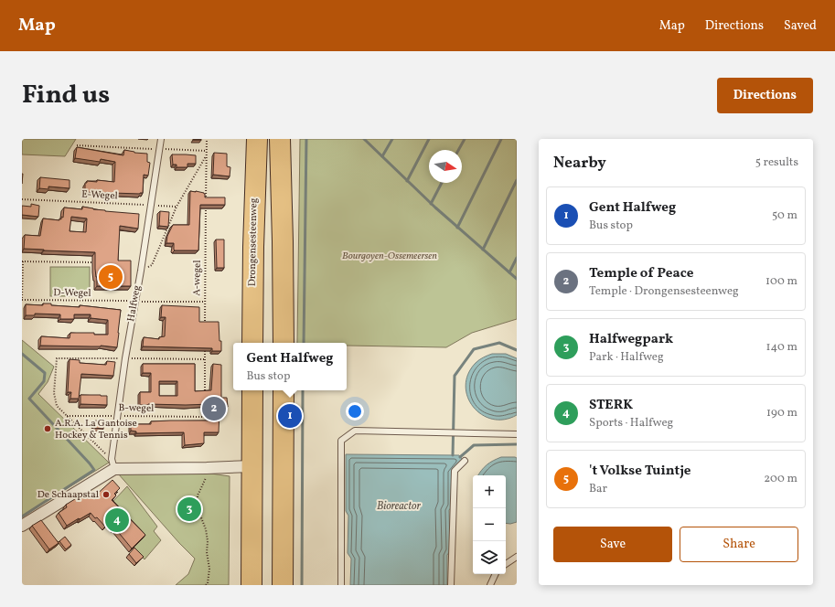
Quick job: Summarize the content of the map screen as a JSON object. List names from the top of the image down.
{
  "streets": {
    "highway": ["Drongensesteenweg"],
    "lane": ["Halfweg"],
    "path": [
      "E-Wegel",
      "A-wegel",
      "D-Wegel",
      "B-wegel"
    ]
  },
  "crossings": [
    ["E-Wegel", "Halfweg"],
    ["A-wegel", "D-Wegel"],
    ["D-Wegel", "Halfweg"],
    ["Halfweg", "B-wegel"]
  ],
  "water": ["Bioreactor"],
  "parks": ["Bourgoyen-Ossemeersen"],
  "places": ["A.R.A. La Gantoise Hockey & Tennis", "De Schaapstal"],
  "north": "right",
  "page": {
    "header": "Map",
    "nav": ["Map", "Directions", "Saved"],
    "title": "Find us",
    "buttons": [
      "Directions",
      ["Save", "Share"]
    ],
    "heading": ["Nearby", "5 results"],
    "list": [
      {
        "mark": "1",
        "name": "Gent Halfweg",
        "note": "Bus stop",
        "value": "50 m"
      },
      {
        "mark": "2",
        "name": "Temple of Peace",
        "note": "Temple · Drongensesteenweg",
        "value": "100 m"
      },
      {
        "mark": "3",
        "name": "Halfwegpark",
        "note": "Park · Halfweg",
        "value": "140 m"
      },
      {
        "mark": "4",
        "name": "STERK",
        "note": "Sports · Halfweg",
        "value": "190 m"
      },
      {
        "mark": "5",
        "name": "'t Volkse Tuintje",
        "note": "Bar",
        "value": "200 m"
      }
    ],
    "pins": [
      "5",
      "2",
      "1",
      "3",
      "4"
    ],
    "popup": ["Gent Halfweg", "Bus stop"],
    "map_buttons": ["+", "−"]
  }
}
